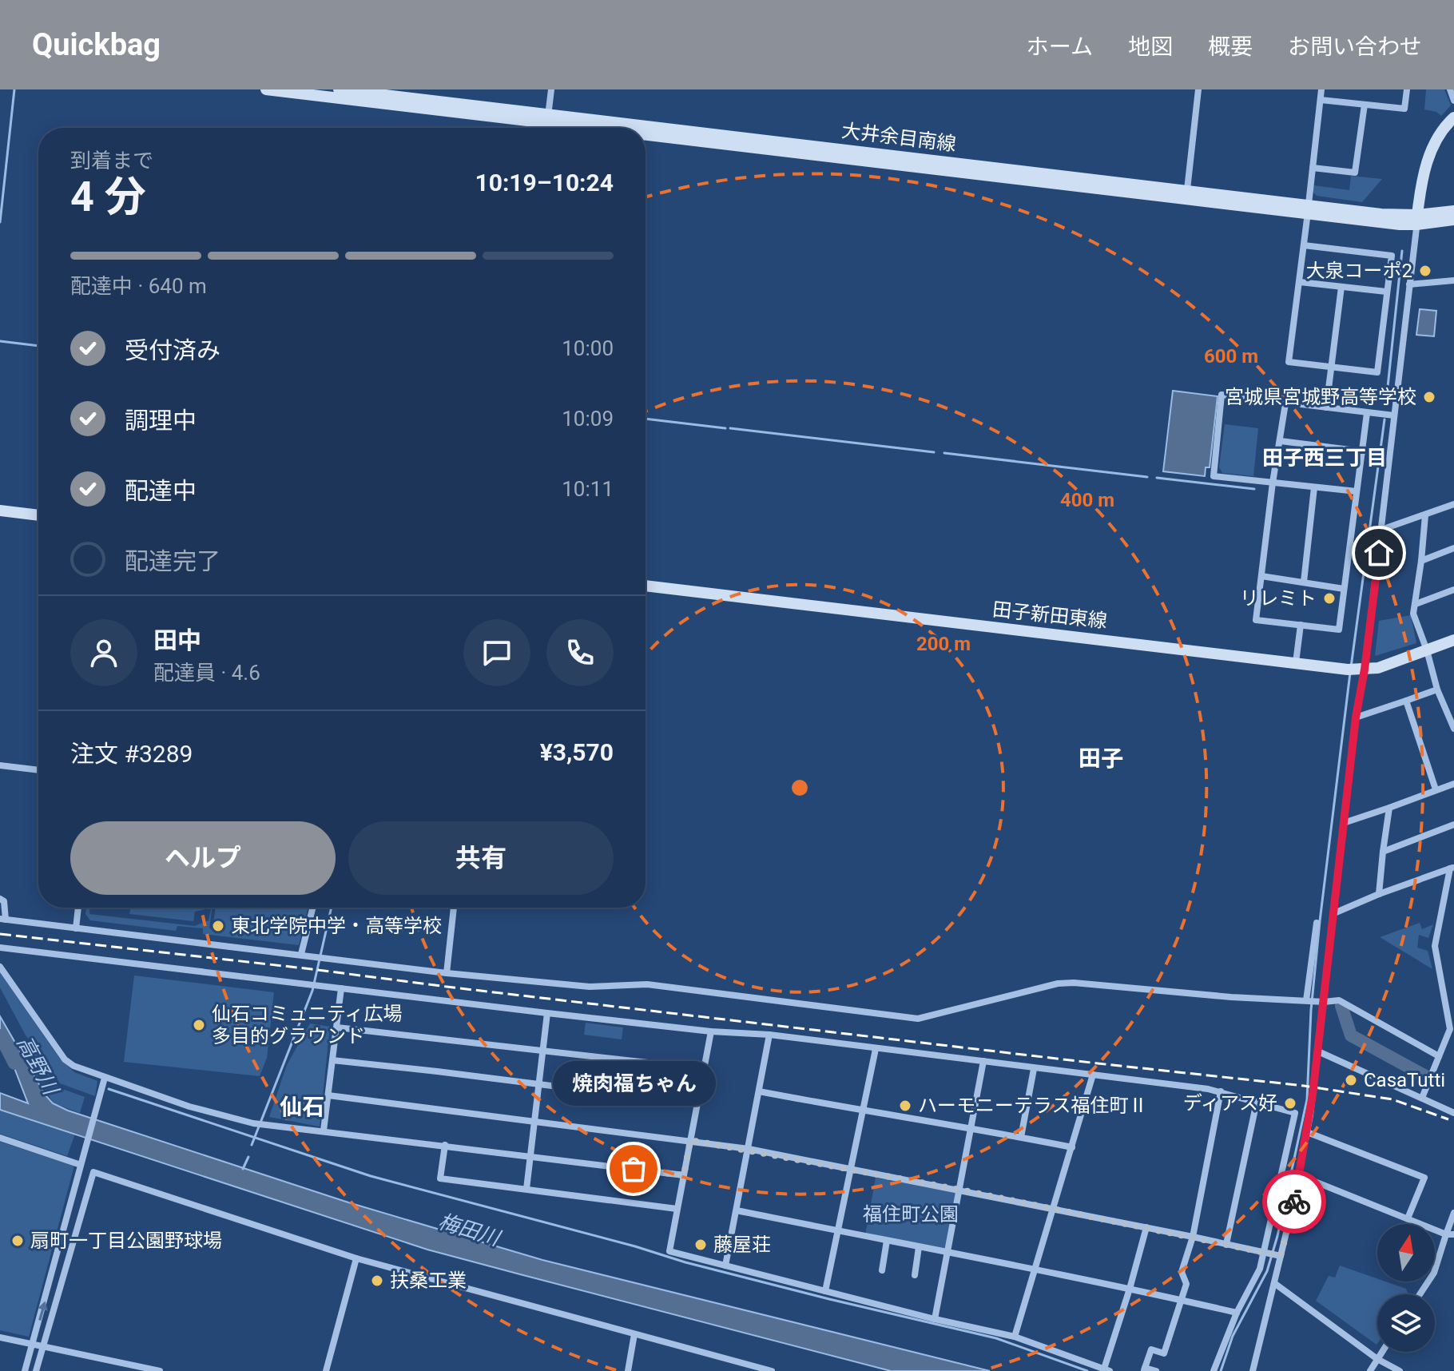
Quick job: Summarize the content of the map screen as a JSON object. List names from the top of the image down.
{
  "streets": {
    "street": ["大井余目南線", "田子新田東線"]
  },
  "districts": ["田子西三丁目", "田子", "仙石"],
  "water": ["高野川", "梅田川"],
  "parks": ["福住町公園"],
  "places": [
    "大泉コーポ2",
    "宮城県宮城野高等学校",
    "リレミト",
    "東北学院中学・高等学校",
    "仙石コミュニティ広場 多目的グラウンド",
    "CasaTutti",
    "ディアス好",
    "ハーモニーテラス福住町Ⅱ",
    "焼肉福ちゃん",
    "扇町一丁目公園野球場",
    "藤屋荘",
    "扶桑工業"
  ],
  "north": "top",
  "page": {
    "header": "Quickbag",
    "nav": [
      "ホーム",
      "地図",
      "概要",
      "お問い合わせ"
    ],
    "heading": ["4 分", "到着まで", "10:19–10:24"],
    "panel": [
      "田中",
      "配達員 · 4.6",
      "注文 #3289",
      "¥3,570"
    ],
    "bar": "配達中 · 640 m",
    "list": [
      ["受付済み", "10:00"],
      ["調理中", "10:09"],
      ["配達中", "10:11"],
      "配達完了"
    ],
    "buttons": ["ヘルプ", "共有"],
    "bubble": "焼肉福ちゃん"
  },
  "rings": ["600 m", "400 m", "200 m"]
}
